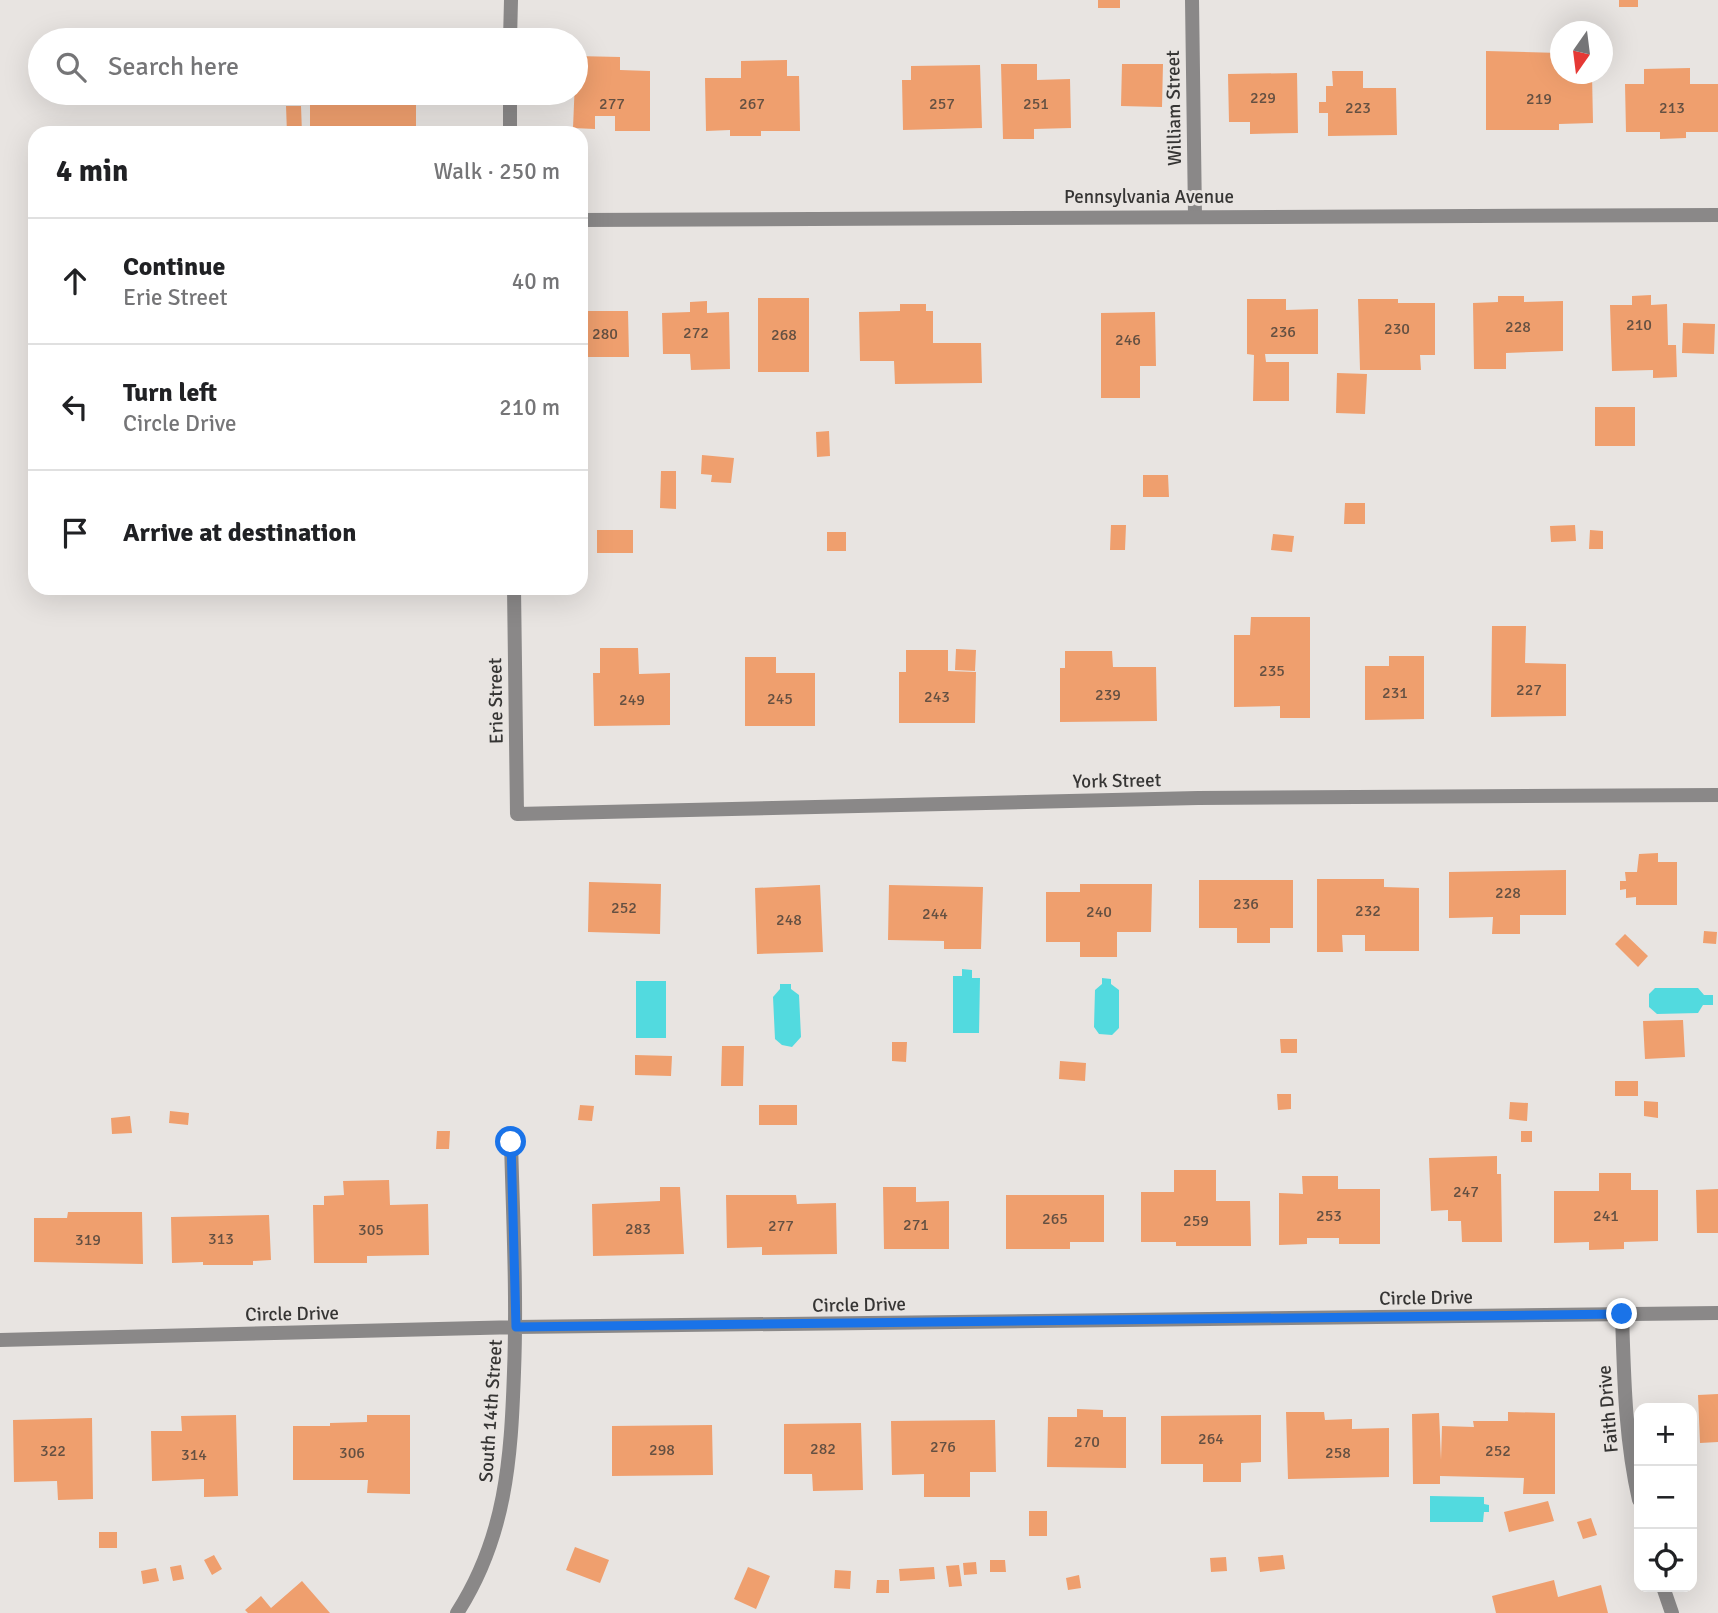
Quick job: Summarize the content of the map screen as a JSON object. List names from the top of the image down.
{
  "streets": {
    "street": [
      "William Street",
      "Pennsylvania Avenue",
      "Erie Street",
      "York Street",
      "Circle Drive",
      "Faith Drive",
      "South 14th Street"
    ]
  },
  "crossings": [
    ["William Street", "Pennsylvania Avenue"],
    ["Erie Street", "York Street"],
    ["Circle Drive", "Faith Drive"],
    ["Circle Drive", "South 14th Street"]
  ],
  "house_numbers": [
    "229",
    "219",
    "277",
    "267",
    "257",
    "251",
    "223",
    "213",
    "210",
    "228",
    "230",
    "236",
    "272",
    "280",
    "268",
    "246",
    "235",
    "227",
    "231",
    "239",
    "243",
    "245",
    "249",
    "228",
    "236",
    "252",
    "232",
    "240",
    "244",
    "248",
    "247",
    "253",
    "241",
    "265",
    "259",
    "271",
    "277",
    "283",
    "305",
    "313",
    "319",
    "264",
    "270",
    "276",
    "282",
    "298",
    "322",
    "252",
    "306",
    "258",
    "314"
  ],
  "north": "bottom",
  "page": {
    "search": "Search here",
    "heading": ["4 min", "Walk · 250 m"],
    "list": [
      ["Continue", "Erie Street", "40 m"],
      ["Turn left", "Circle Drive", "210 m"],
      "Arrive at destination"
    ],
    "map_buttons": ["+", "−"]
  }
}
